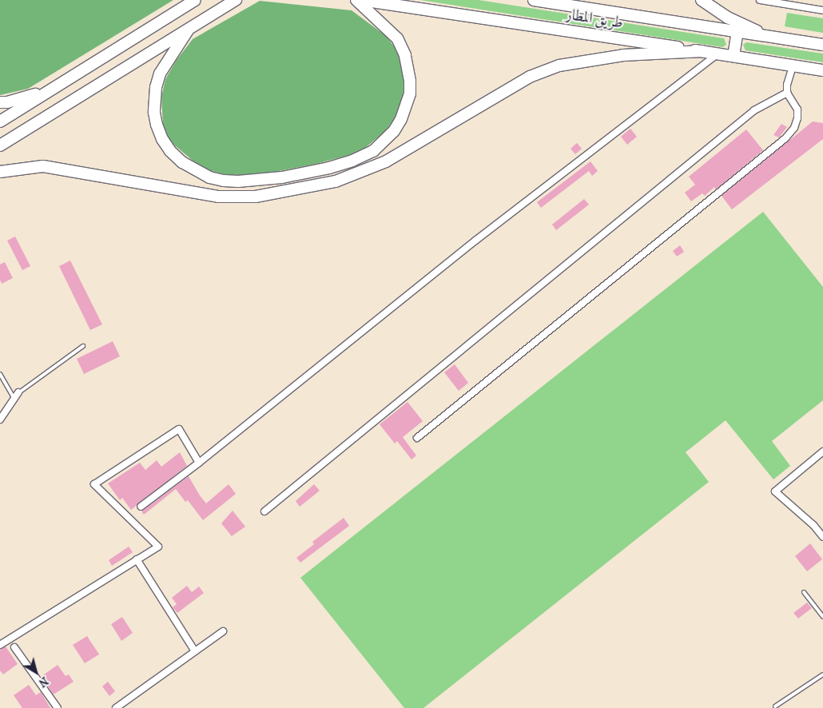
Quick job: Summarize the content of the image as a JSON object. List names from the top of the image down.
{
  "streets": {
    "highway": ["طريق المطار"]
  },
  "north": "bottom right"
}
